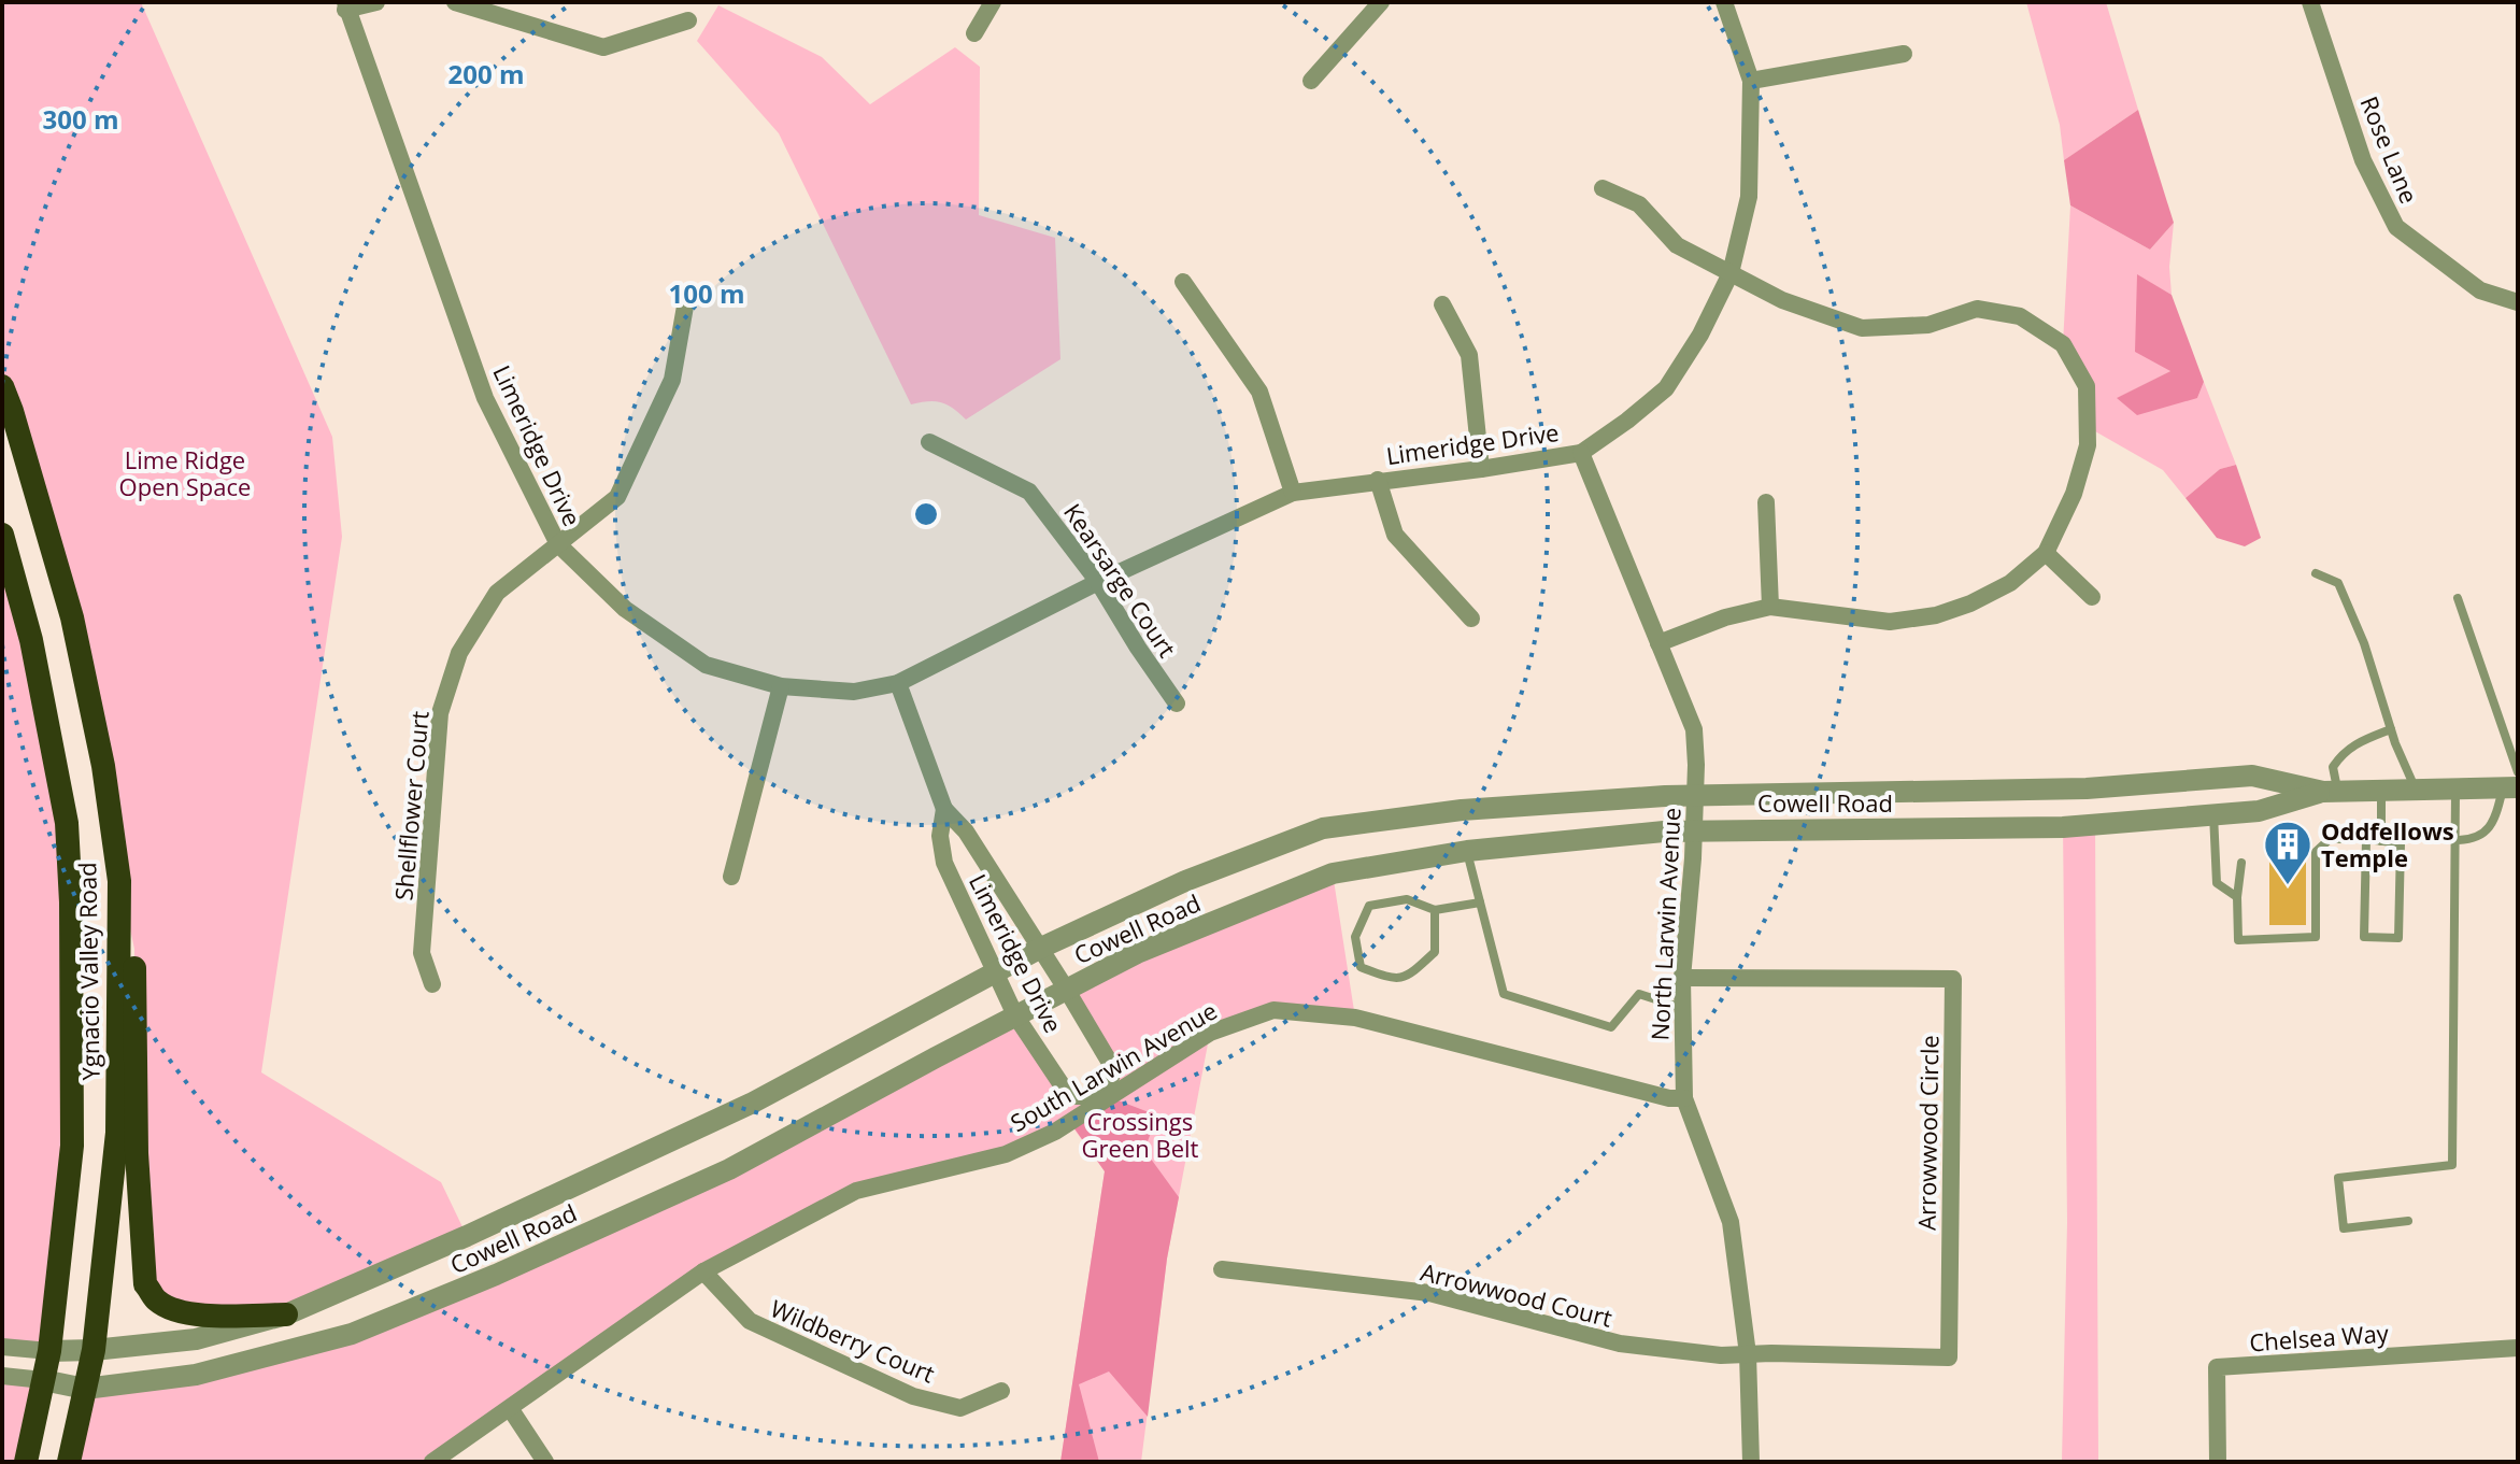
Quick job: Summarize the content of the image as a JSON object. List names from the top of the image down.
{
  "streets": {
    "highway": ["Ygnacio Valley Road"],
    "street": [
      "Rose Lane",
      "Limeridge Drive",
      "Kearsarge Court",
      "Cowell Road",
      "Shellflower Court",
      "North Larwin Avenue",
      "South Larwin Avenue",
      "Arrowwood Circle",
      "Arrowwood Court",
      "Chelsea Way",
      "Wildberry Court"
    ]
  },
  "crossings": [
    ["Limeridge Drive", "Kearsarge Court"],
    ["Limeridge Drive", "Cowell Road"],
    ["Limeridge Drive", "Shellflower Court"],
    ["Limeridge Drive", "North Larwin Avenue"],
    ["Limeridge Drive", "South Larwin Avenue"],
    ["Cowell Road", "North Larwin Avenue"],
    ["Cowell Road", "Ygnacio Valley Road"],
    ["North Larwin Avenue", "South Larwin Avenue"],
    ["North Larwin Avenue", "Arrowwood Circle"],
    ["North Larwin Avenue", "Arrowwood Court"],
    ["South Larwin Avenue", "Wildberry Court"],
    ["Arrowwood Circle", "Arrowwood Court"]
  ],
  "parks": ["Lime Ridge Open Space", "Crossings Green Belt"],
  "places": {
    "building": ["Oddfellows Temple"]
  },
  "rings": ["200 m", "300 m", "100 m"]
}
